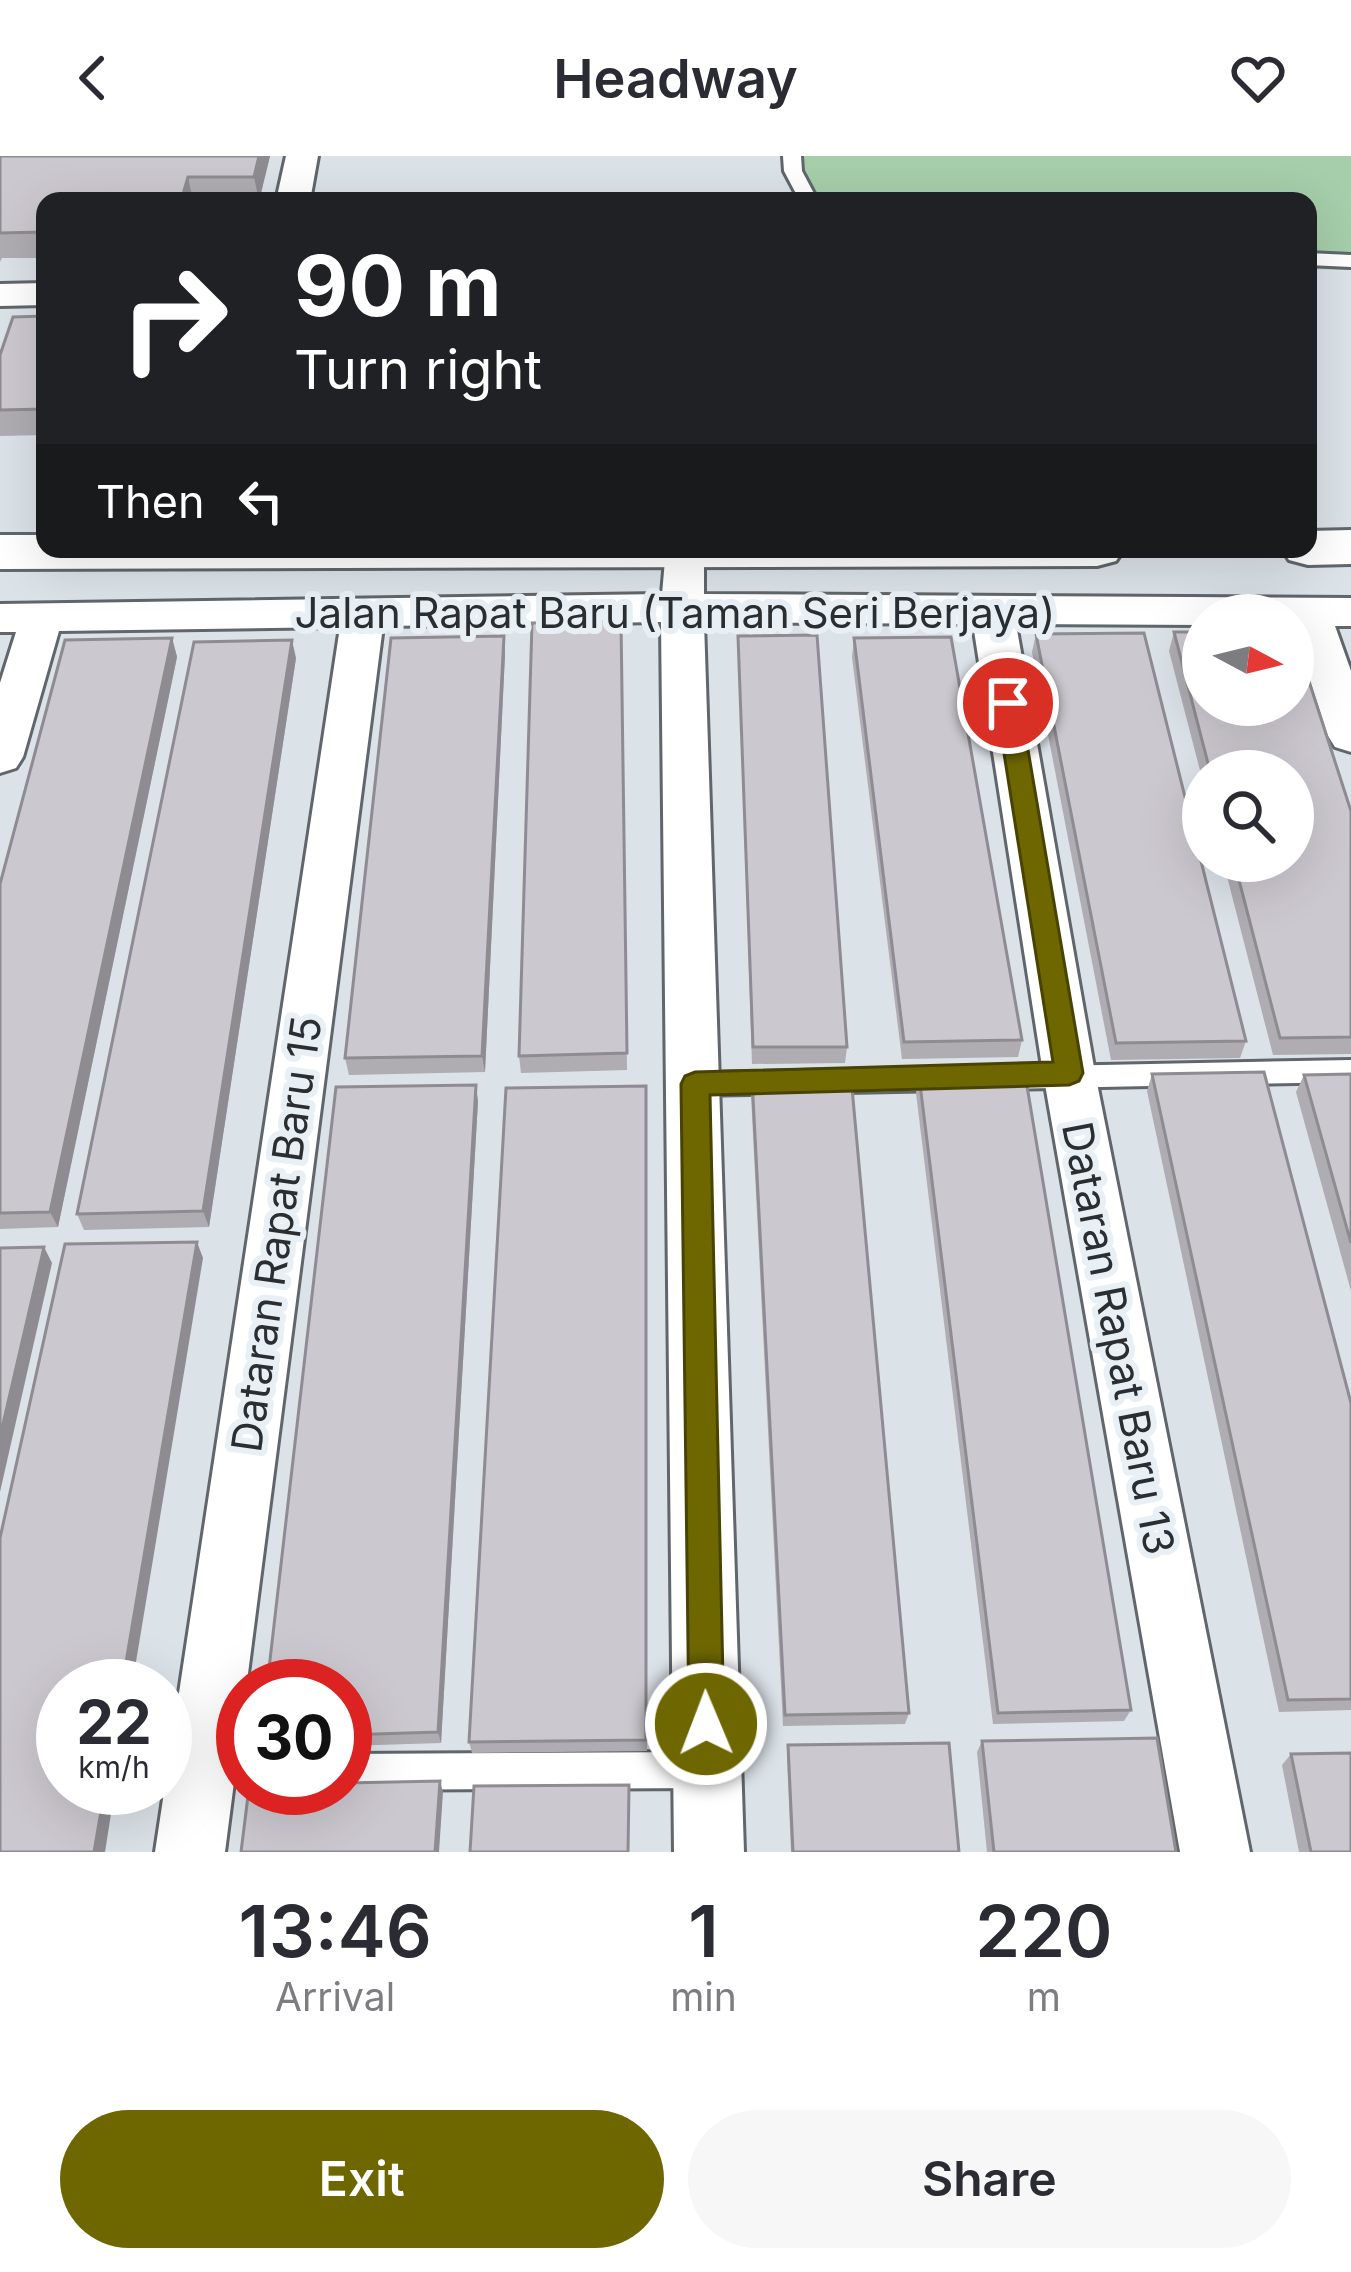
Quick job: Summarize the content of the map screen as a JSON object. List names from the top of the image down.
{
  "streets": {
    "street": ["Jalan Rapat Baru (Taman Seri Berjaya)", "Dataran Rapat Baru 15", "Dataran Rapat Baru 13"]
  },
  "crossings": [
    ["Jalan Rapat Baru (Taman Seri Berjaya)", "Dataran Rapat Baru 15"],
    ["Jalan Rapat Baru (Taman Seri Berjaya)", "Dataran Rapat Baru 13"]
  ],
  "north": "right",
  "page": {
    "header": "Headway",
    "turn": ["90 m", "Turn right"],
    "then": "Then",
    "speed": "22 km/h",
    "limit": "30",
    "eta": [
      "13:46",
      "Arrival",
      "1",
      "min",
      "220",
      "m"
    ],
    "buttons": ["Exit", "Share"]
  }
}
